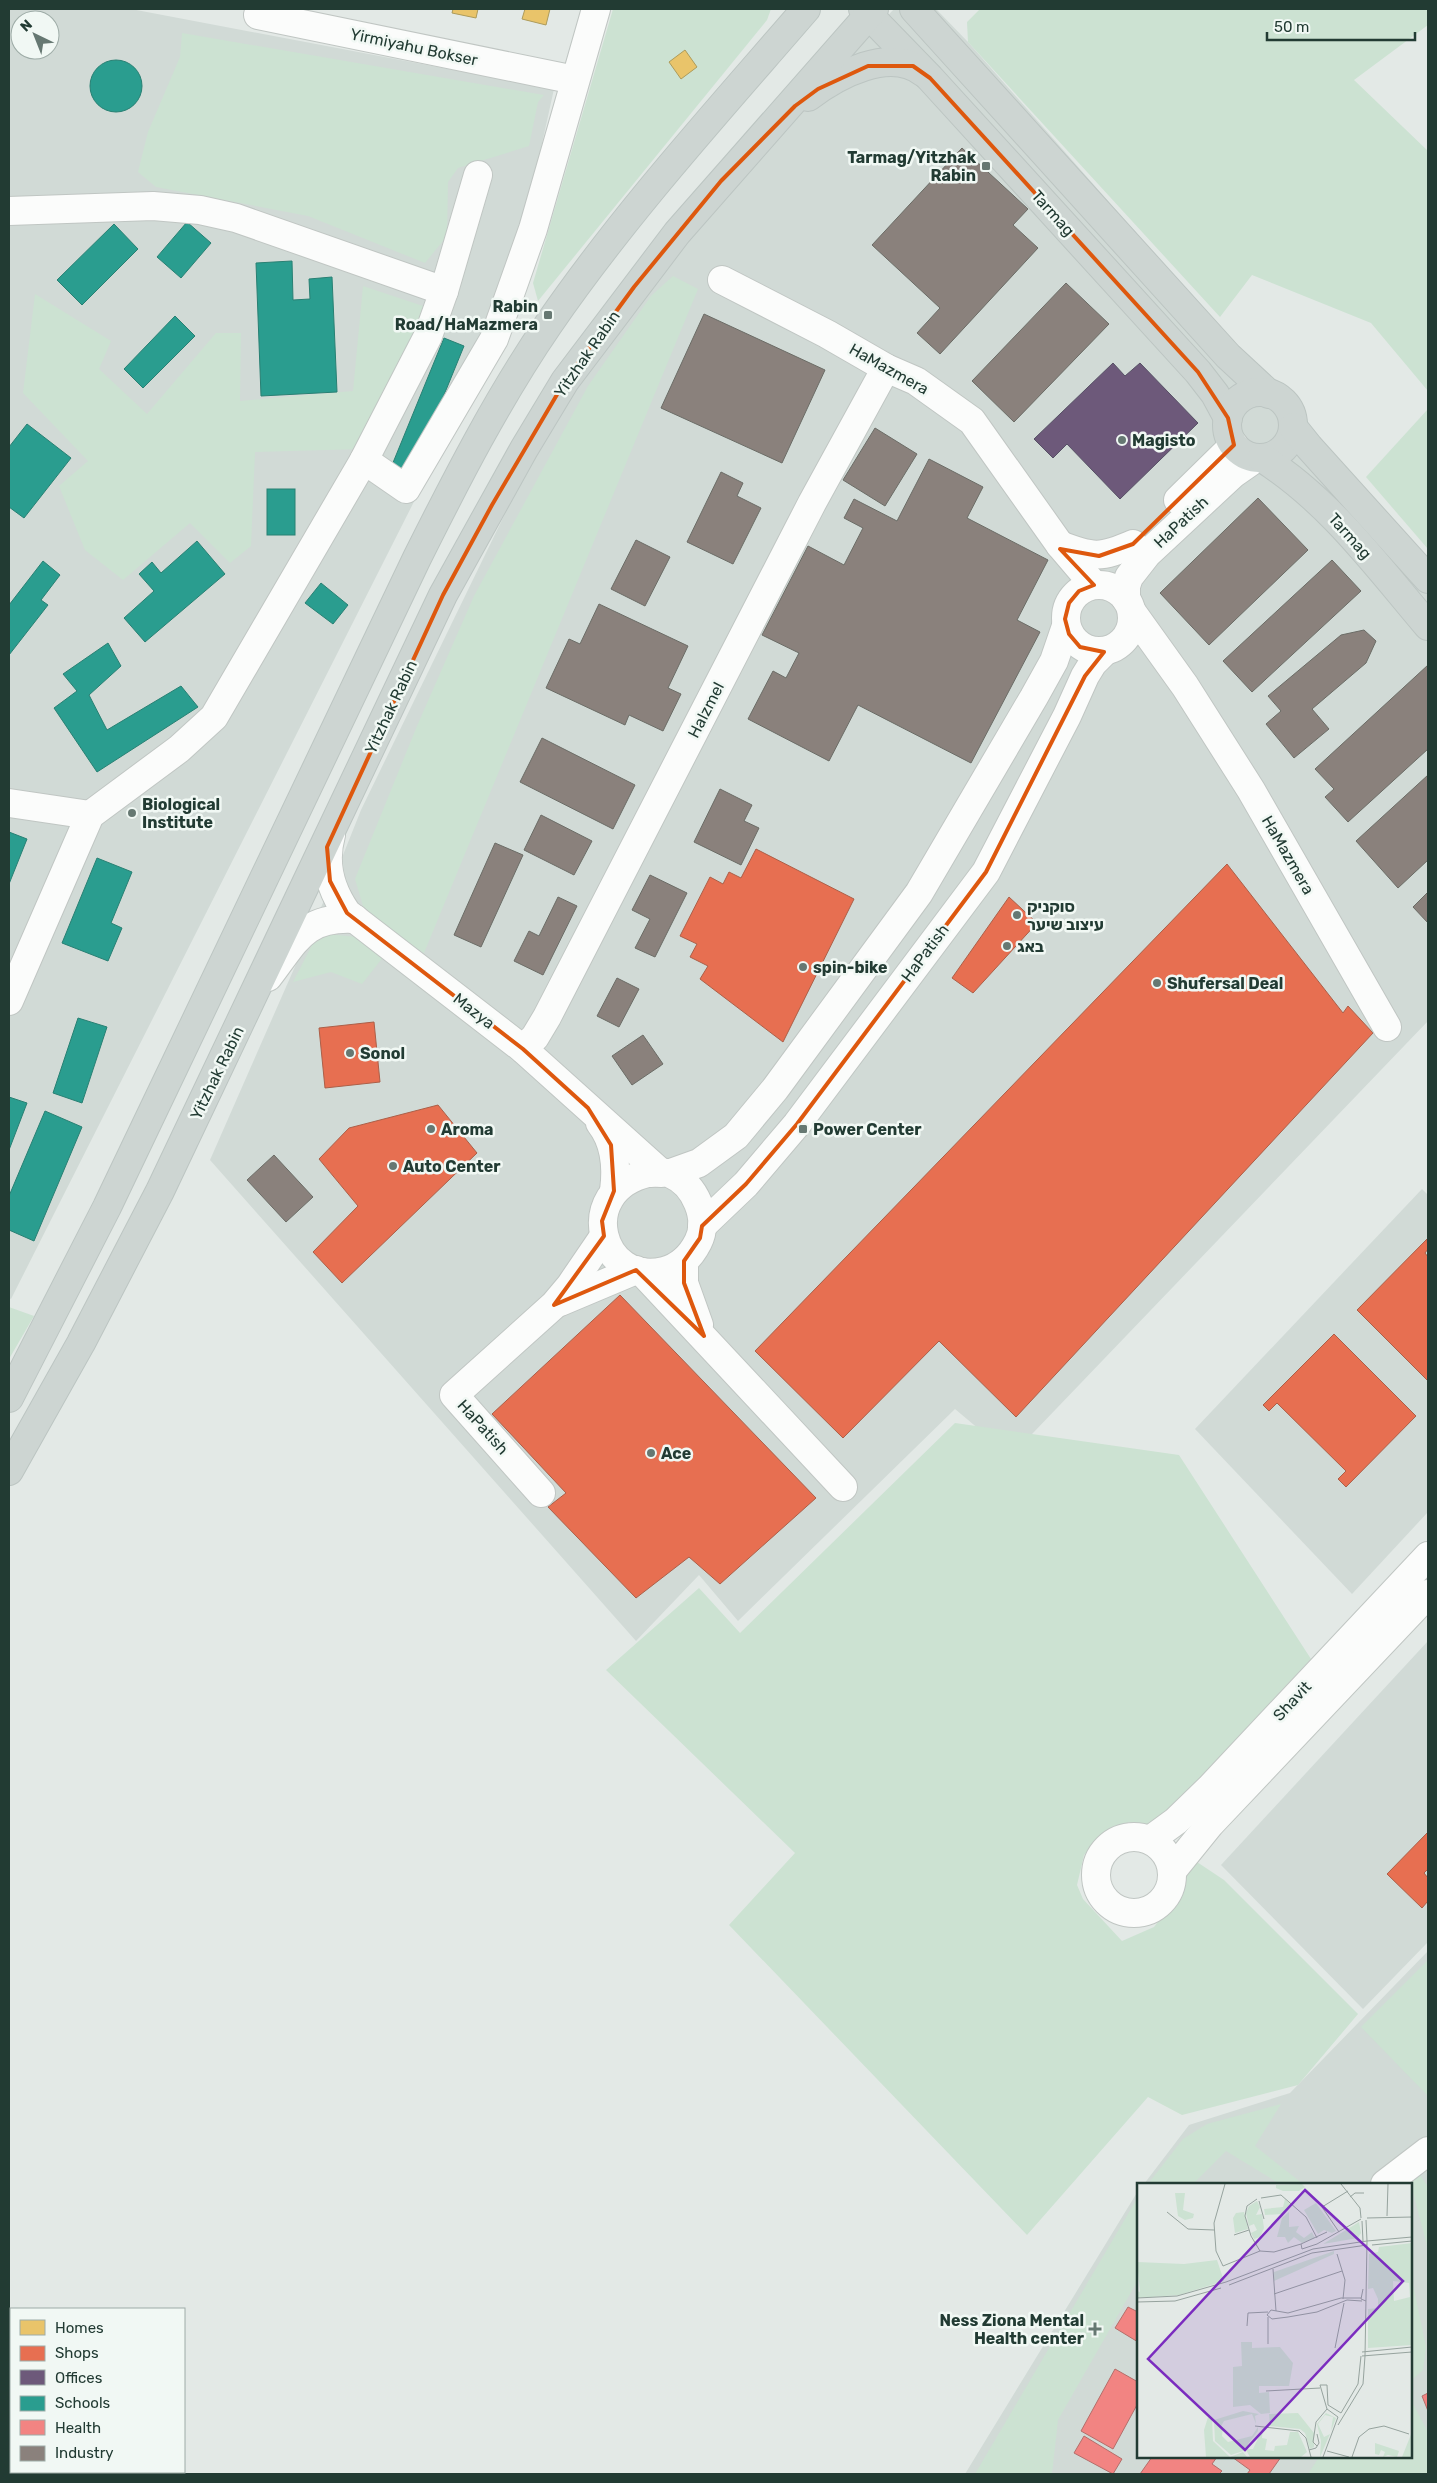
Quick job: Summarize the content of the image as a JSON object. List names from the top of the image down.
{
  "streets": {
    "main road": ["Tarmag", "Yitzhak Rabin"],
    "street": [
      "Yirmiyahu Bokser",
      "HaMazmera",
      "HaPatish",
      "HaIzmel",
      "Mazya",
      "Shavit"
    ]
  },
  "crossings": [
    ["Tarmag", "Yitzhak Rabin"],
    ["Tarmag", "HaPatish"],
    ["Yitzhak Rabin", "Mazya"],
    ["HaMazmera", "HaPatish"],
    ["HaMazmera", "HaIzmel"],
    ["HaPatish", "Mazya"],
    ["HaIzmel", "Mazya"]
  ],
  "places": {
    "transit": ["Tarmag/Yitzhak Rabin", "Rabin Road/HaMazmera", "Power Center"],
    "other": [
      "Magisto",
      "Biological Institute",
      "סוקניק עיצוב שיער",
      "באג",
      "spin-bike",
      "Shufersal Deal",
      "Sonol",
      "Aroma",
      "Auto Center",
      "Ace"
    ],
    "health": ["Ness Ziona Mental Health center"]
  },
  "legend": [
    "Homes",
    "Shops",
    "Offices",
    "Schools",
    "Health",
    "Industry"
  ],
  "scale_bar": "50 m",
  "north": "top left"
}
